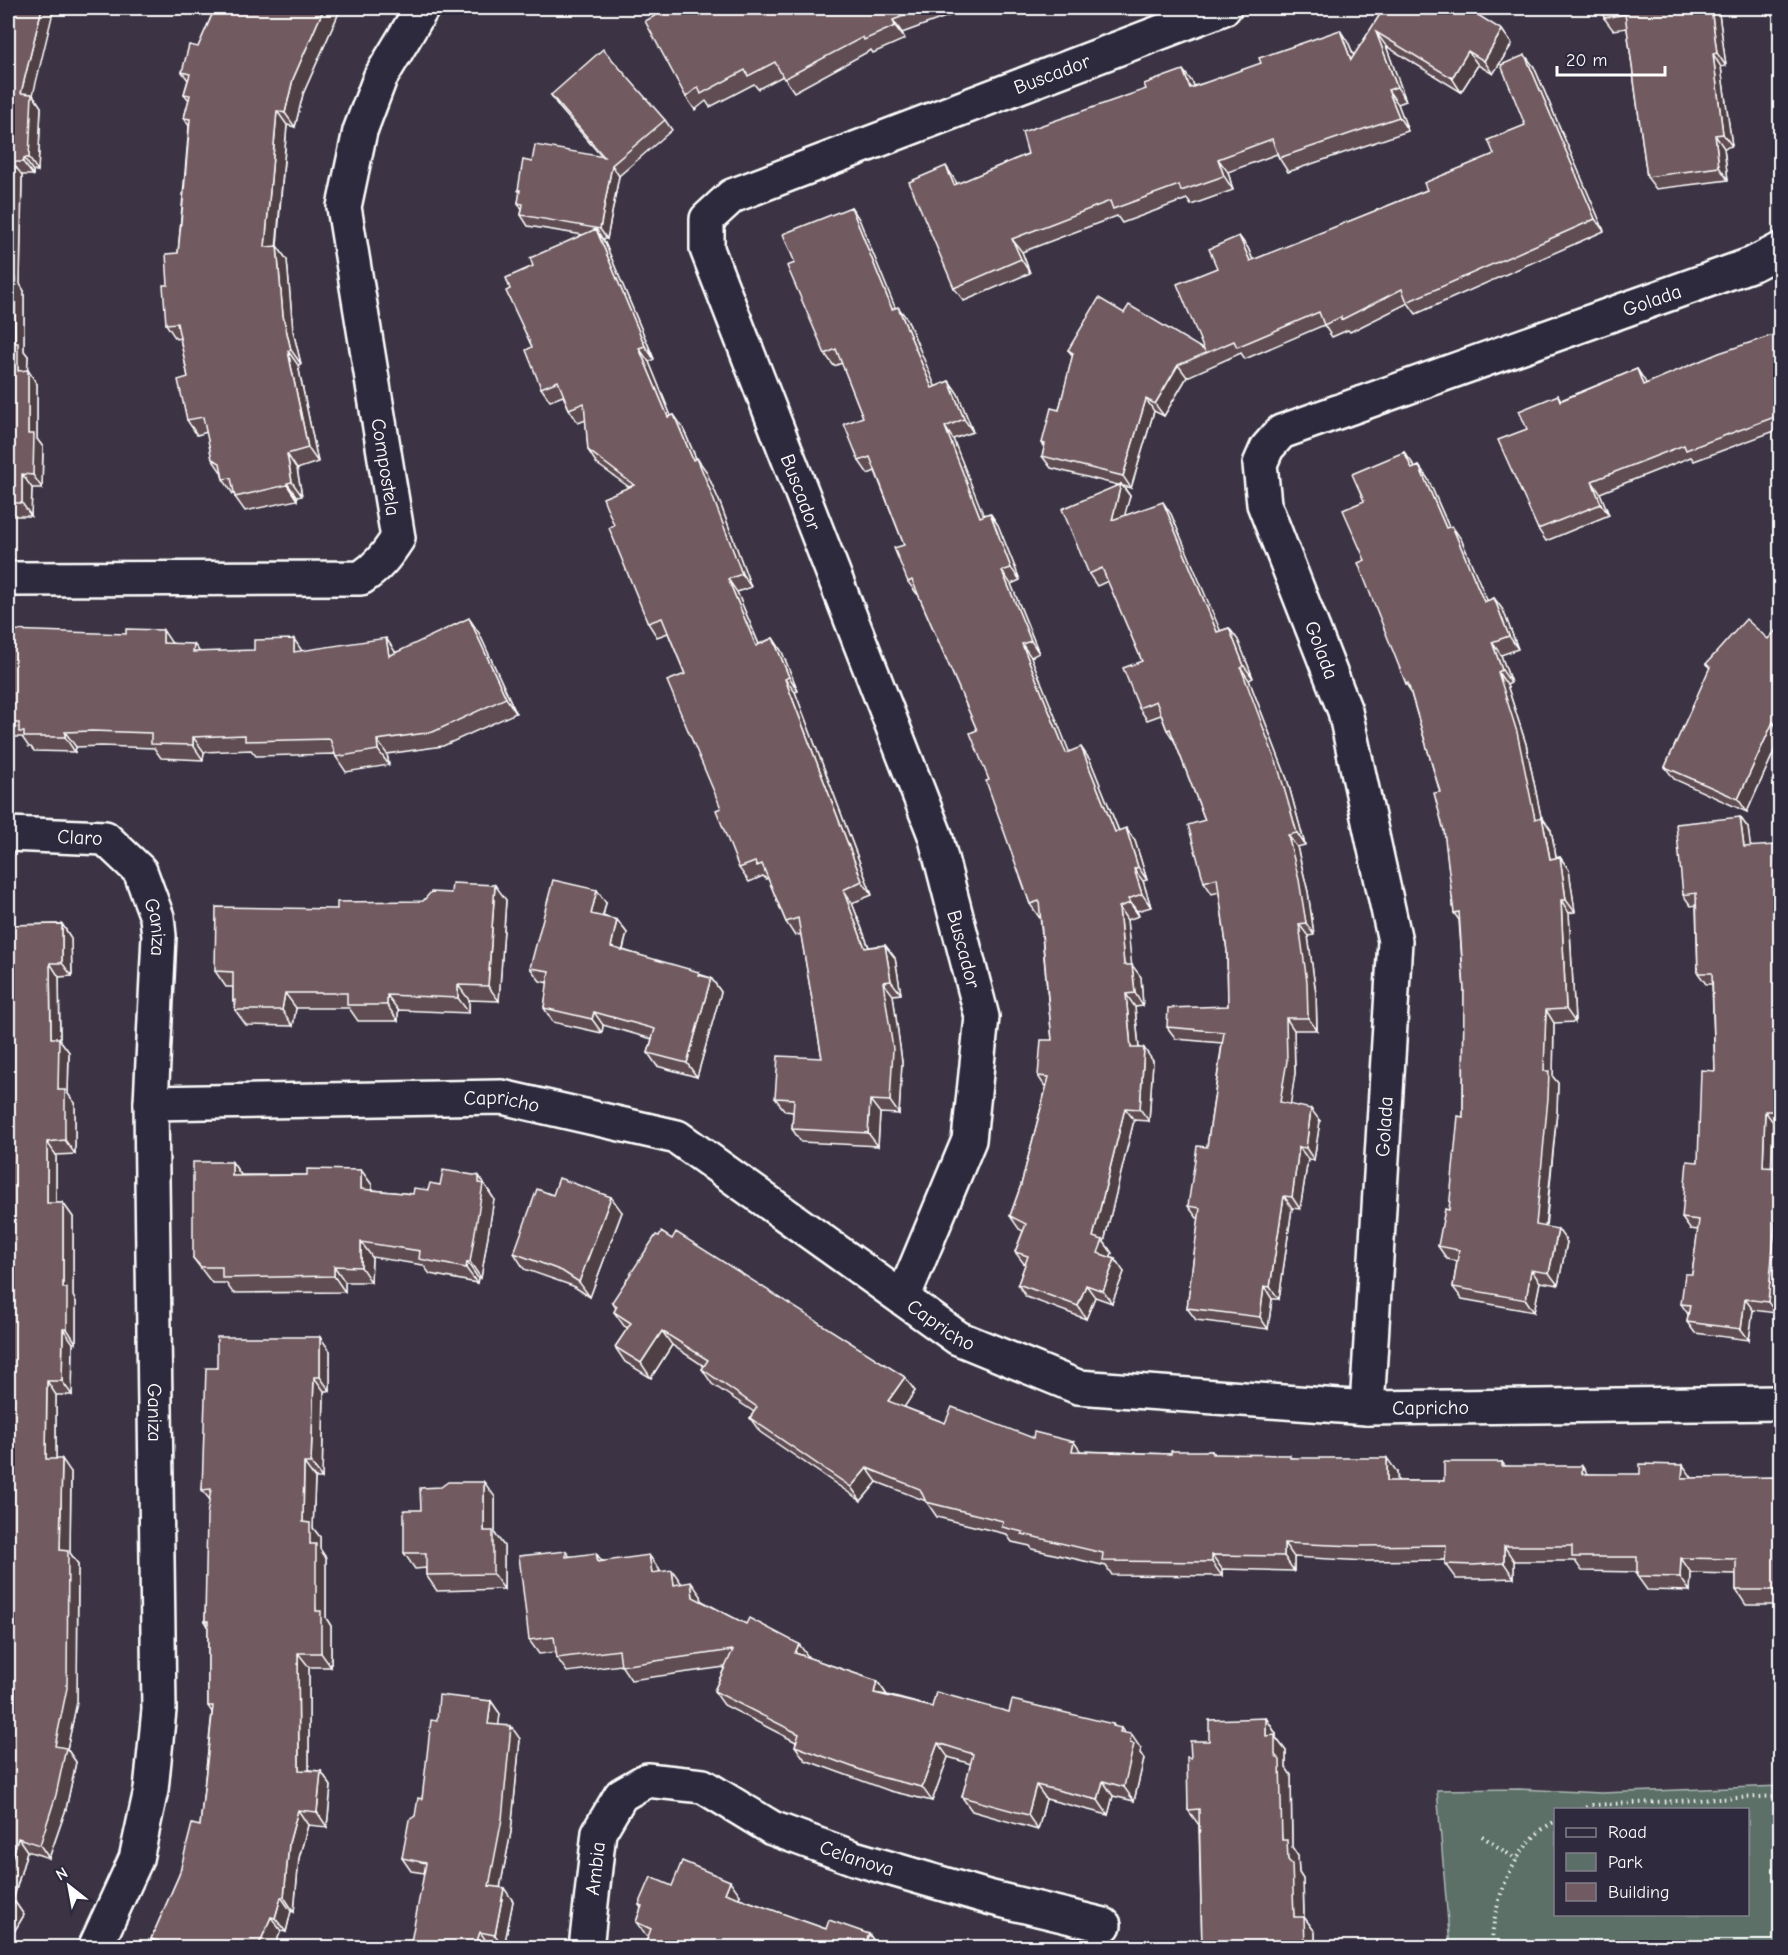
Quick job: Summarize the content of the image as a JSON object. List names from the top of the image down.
{
  "streets": {
    "street": [
      "Buscador",
      "Golada",
      "Compostela",
      "Claro",
      "Ganiza",
      "Capricho",
      "Celanova",
      "Ambia"
    ]
  },
  "crossings": [
    ["Buscador", "Capricho"],
    ["Golada", "Capricho"],
    ["Claro", "Ganiza"],
    ["Ganiza", "Capricho"],
    ["Celanova", "Ambia"]
  ],
  "legend": ["Road", "Park", "Building"],
  "scale_bar": "20 m",
  "north": "top left"
}
